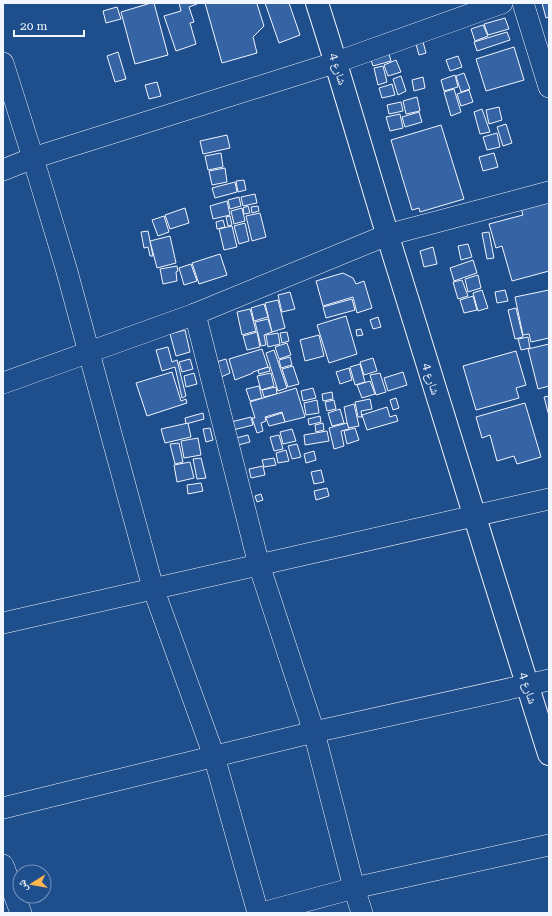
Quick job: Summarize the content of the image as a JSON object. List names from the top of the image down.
{
  "streets": {
    "street": ["شارع 4"]
  },
  "scale_bar": "20 m",
  "north": "left"
}
